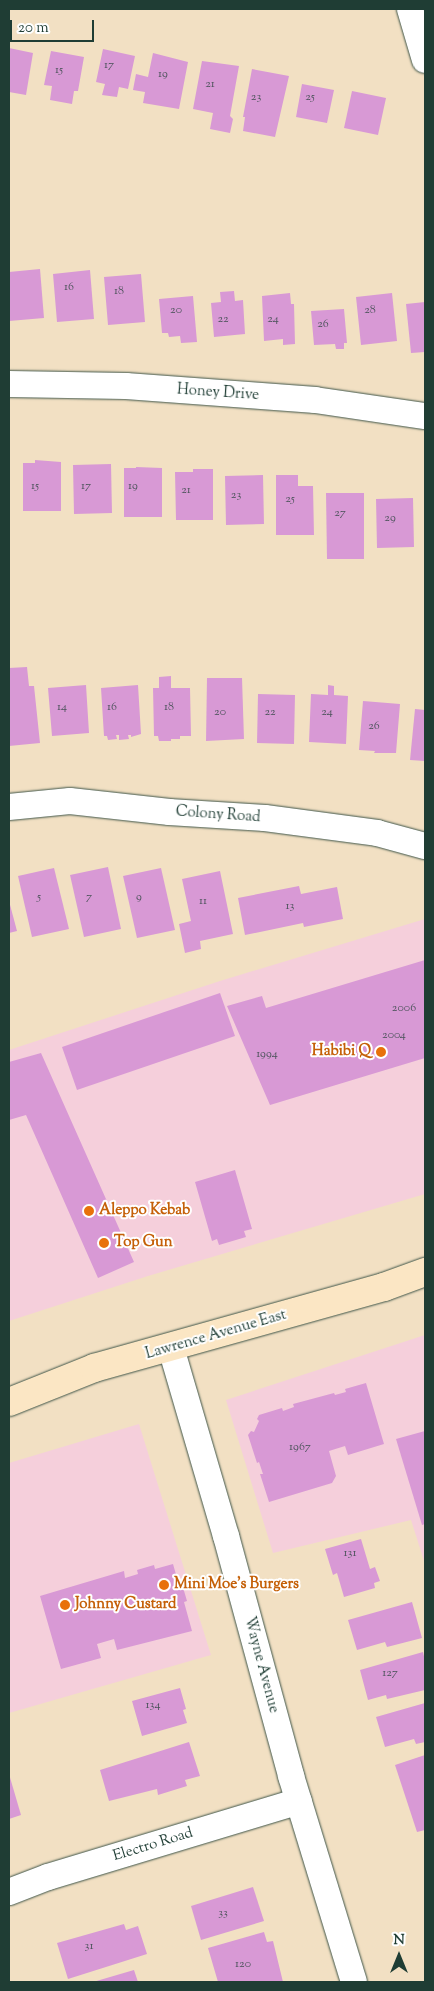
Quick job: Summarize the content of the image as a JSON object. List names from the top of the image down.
{
  "streets": {
    "main road": ["Lawrence Avenue East"],
    "street": [
      "Honey Drive",
      "Colony Road",
      "Wayne Avenue",
      "Electro Road"
    ]
  },
  "crossings": [
    ["Lawrence Avenue East", "Wayne Avenue"],
    ["Wayne Avenue", "Electro Road"]
  ],
  "places": [
    "Habibi Q",
    "Aleppo Kebab",
    "Top Gun",
    "Mini Moe's Burgers",
    "Johnny Custard"
  ],
  "house_numbers": [
    "17",
    "15",
    "19",
    "21",
    "23",
    "25",
    "16",
    "18",
    "20",
    "28",
    "22",
    "24",
    "26",
    "15",
    "17",
    "19",
    "21",
    "23",
    "25",
    "27",
    "29",
    "14",
    "16",
    "18",
    "20",
    "22",
    "24",
    "26",
    "5",
    "7",
    "9",
    "11",
    "13",
    "2006",
    "2004",
    "1994",
    "1967",
    "131",
    "127",
    "134",
    "33",
    "31",
    "120"
  ],
  "scale_bar": "20 m",
  "north": "top"
}
